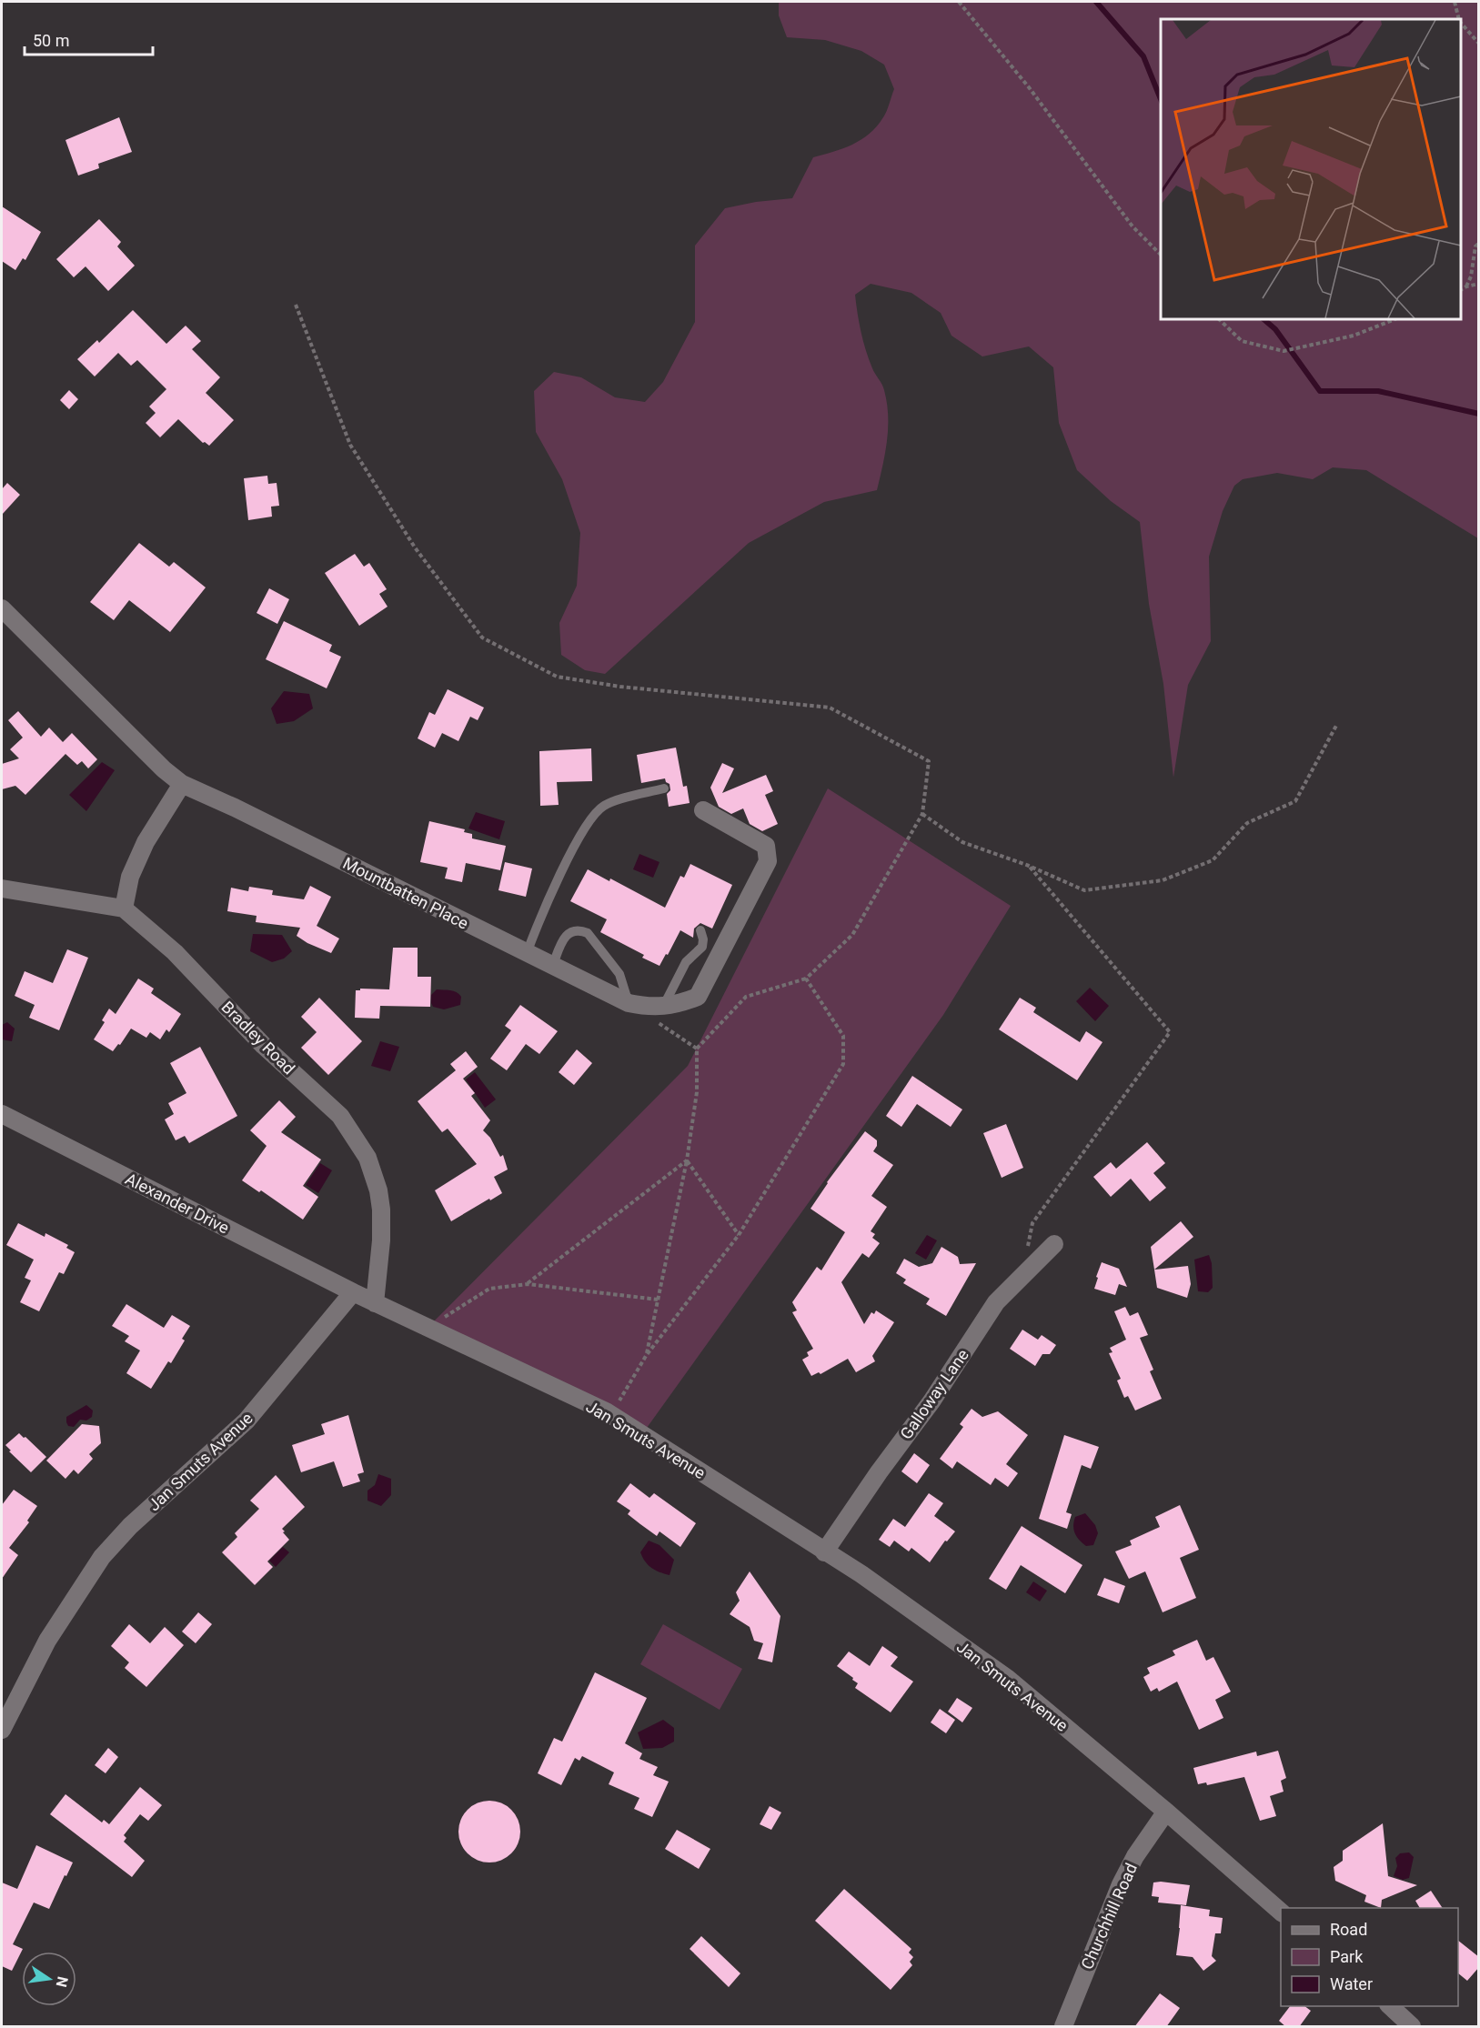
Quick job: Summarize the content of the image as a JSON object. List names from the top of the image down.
{
  "streets": {
    "street": [
      "Mountbatten Place",
      "Bradley Road",
      "Alexander Drive",
      "Galloway Lane",
      "Jan Smuts Avenue",
      "Churchhill Road"
    ]
  },
  "crossings": [
    ["Bradley Road", "Jan Smuts Avenue"],
    ["Alexander Drive", "Jan Smuts Avenue"],
    ["Galloway Lane", "Jan Smuts Avenue"],
    ["Jan Smuts Avenue", "Churchhill Road"]
  ],
  "legend": ["Road", "Park", "Water"],
  "scale_bar": "50 m",
  "north": "right"
}
